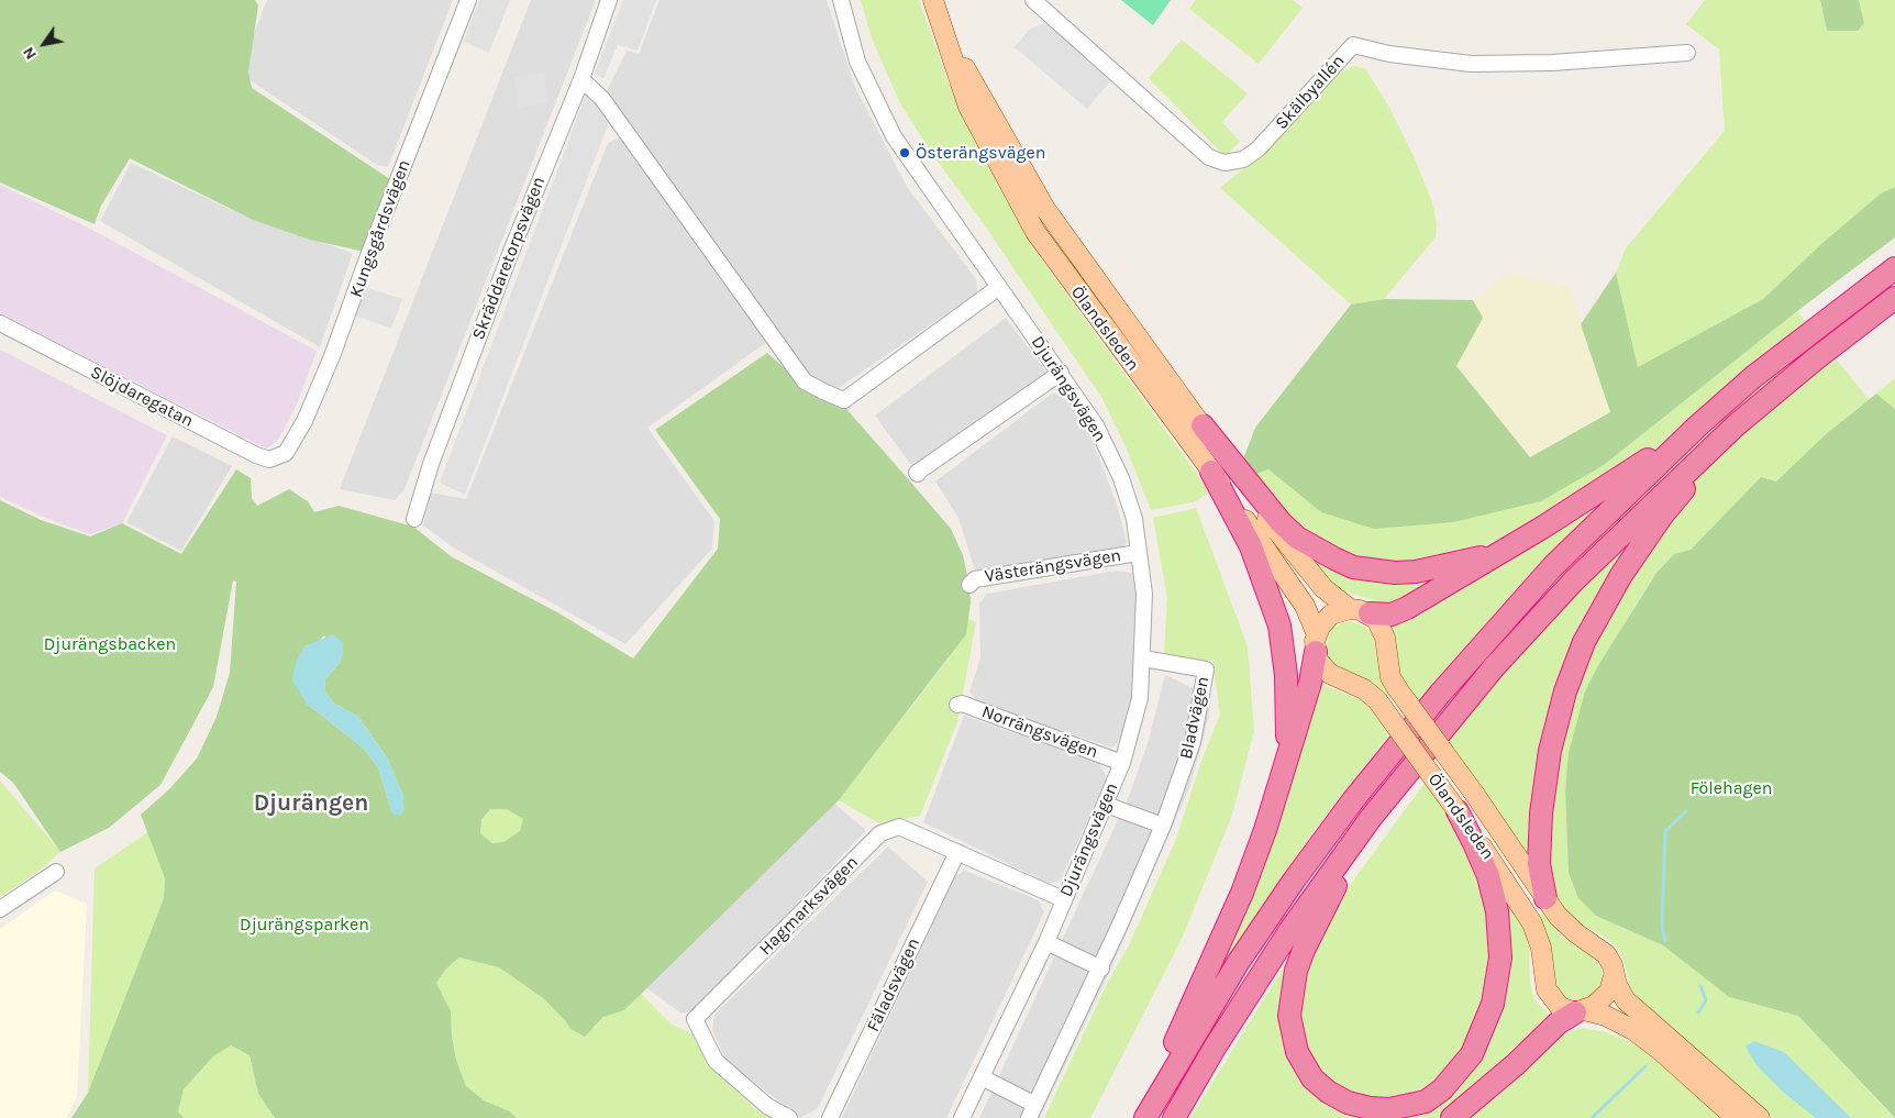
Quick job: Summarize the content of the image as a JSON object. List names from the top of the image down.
{
  "streets": {
    "main road": ["Ölandsleden"],
    "street": [
      "Skälbyallén",
      "Kungsgårdsvägen",
      "Skräddaretorpsvägen",
      "Djurängsvägen",
      "Slöjdaregatan",
      "Västerängsvägen",
      "Bladvägen",
      "Norrängsvägen",
      "Hagmarksvägen",
      "Fäladsvägen"
    ]
  },
  "crossings": [
    ["Kungsgårdsvägen", "Slöjdaregatan"],
    ["Djurängsvägen", "Västerängsvägen"],
    ["Djurängsvägen", "Bladvägen"],
    ["Djurängsvägen", "Norrängsvägen"],
    ["Djurängsvägen", "Hagmarksvägen"],
    ["Hagmarksvägen", "Fäladsvägen"]
  ],
  "districts": ["Djurängen"],
  "parks": ["Djurängsbacken", "Fölehagen", "Djurängsparken"],
  "places": ["Österängsvägen"],
  "north": "bottom left"
}
